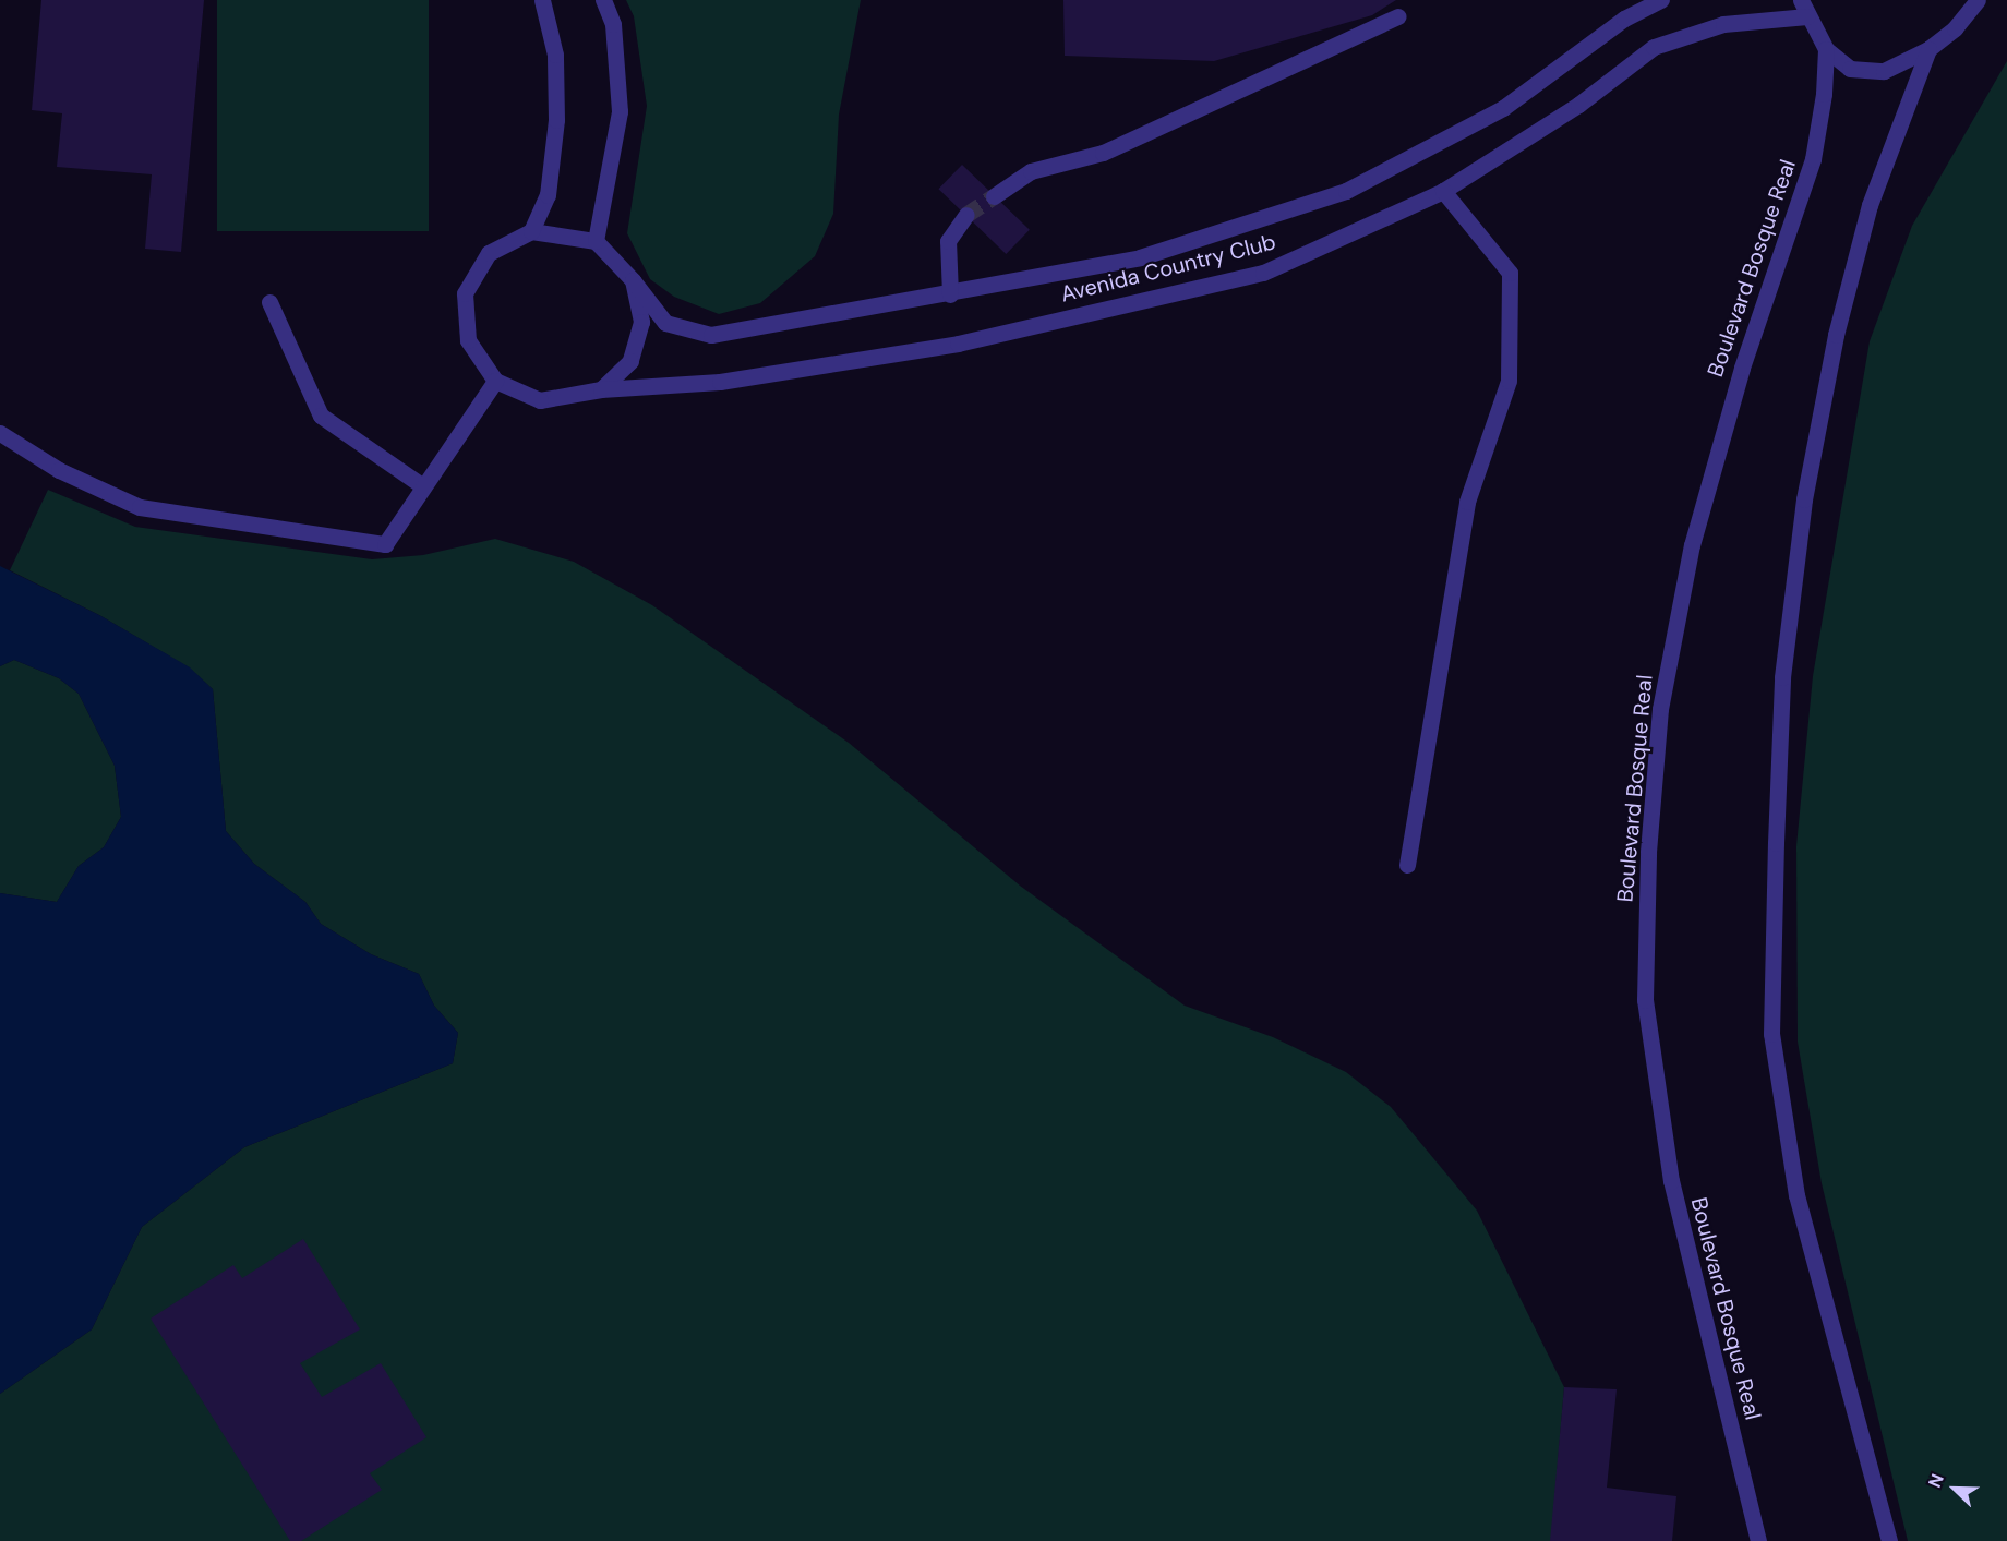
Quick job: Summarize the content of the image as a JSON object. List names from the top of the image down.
{
  "streets": {
    "street": ["Avenida Country Club", "Boulevard Bosque Real"]
  },
  "north": "top left"
}
